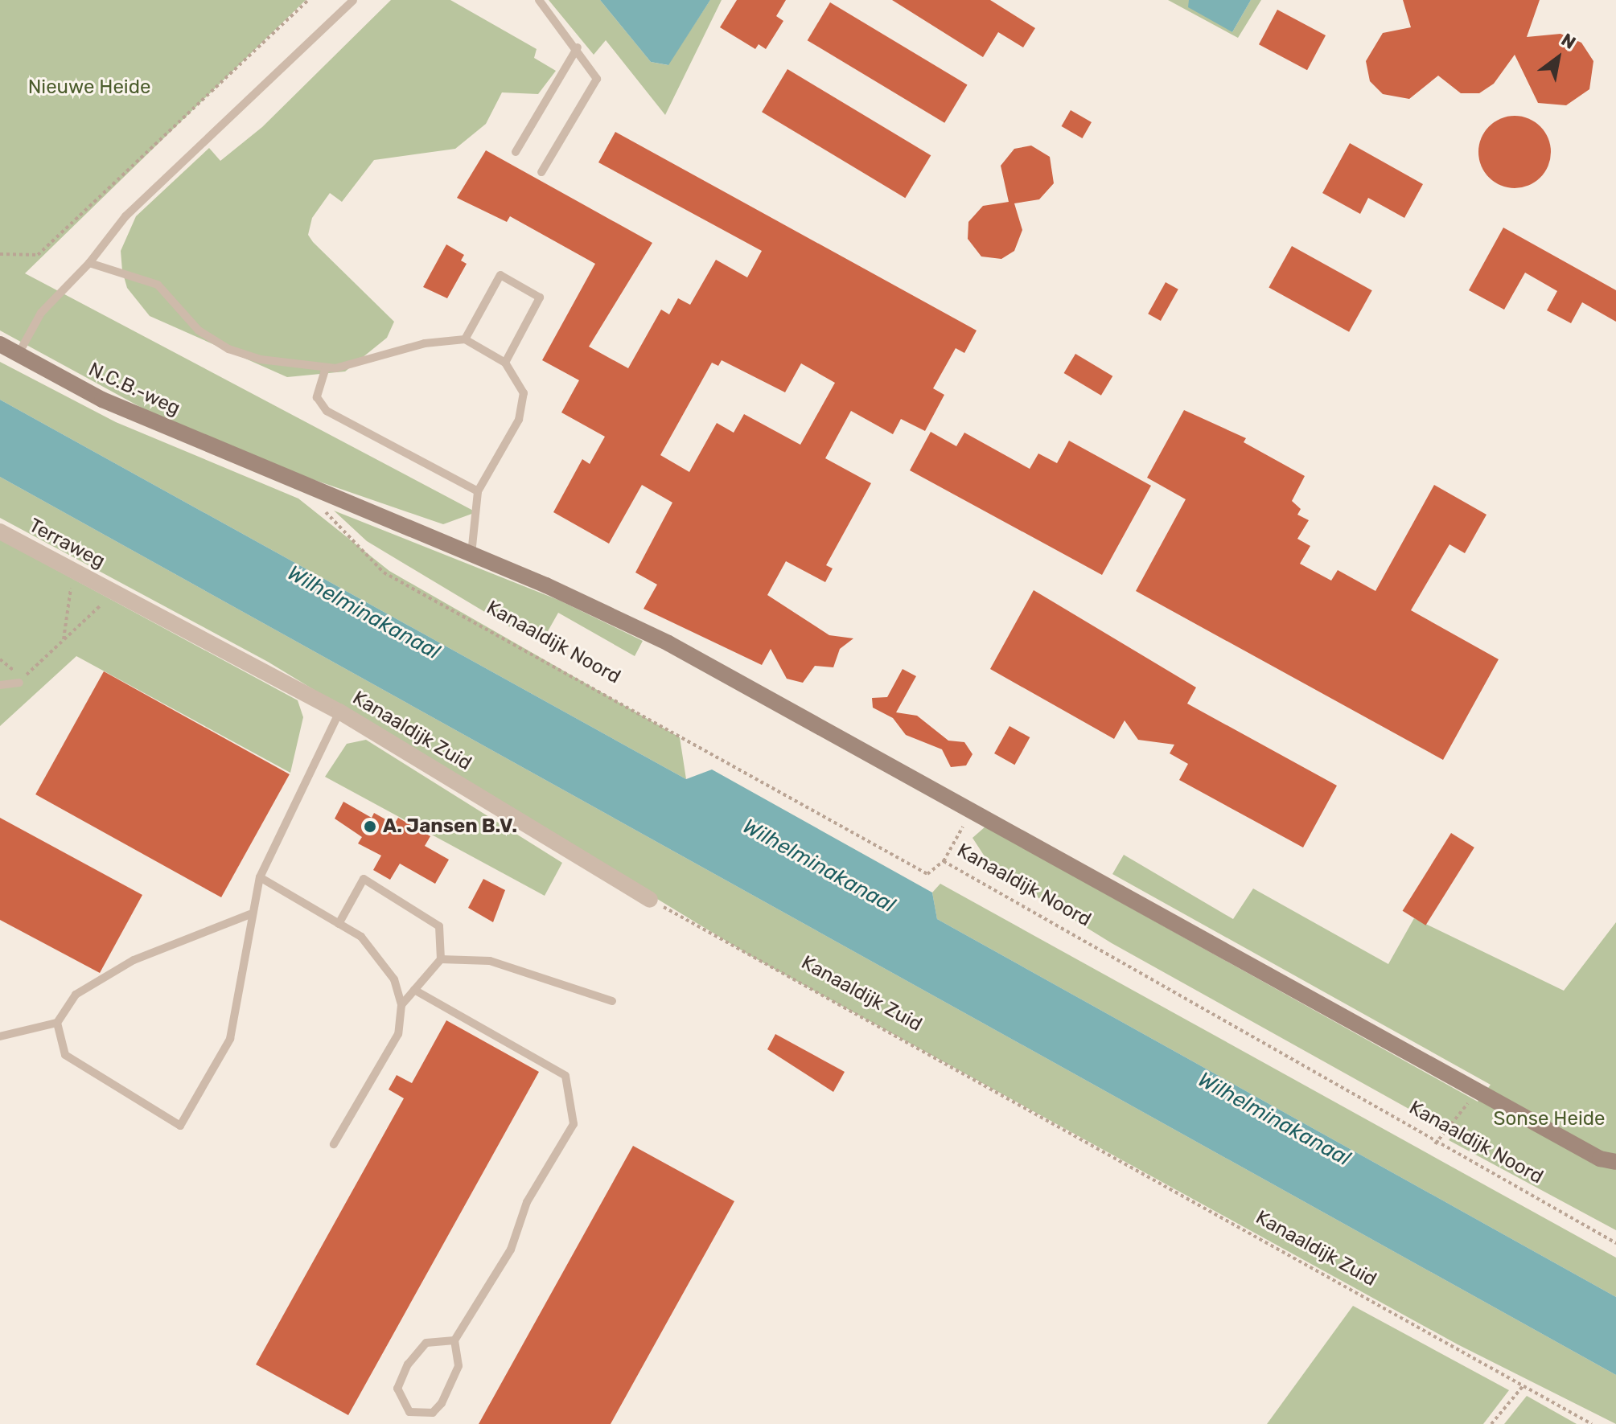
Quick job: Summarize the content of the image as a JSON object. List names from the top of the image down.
{
  "streets": {
    "street": [
      "N.C.B.-weg",
      "Terraweg",
      "Kanaaldijk Noord",
      "Kanaaldijk Zuid"
    ]
  },
  "crossings": [
    ["N.C.B.-weg", "Kanaaldijk Noord"],
    ["Terraweg", "Kanaaldijk Zuid"]
  ],
  "water": ["Wilhelminakanaal"],
  "parks": ["Nieuwe Heide", "Sonse Heide"],
  "places": ["A. Jansen B.V."],
  "north": "top right"
}
